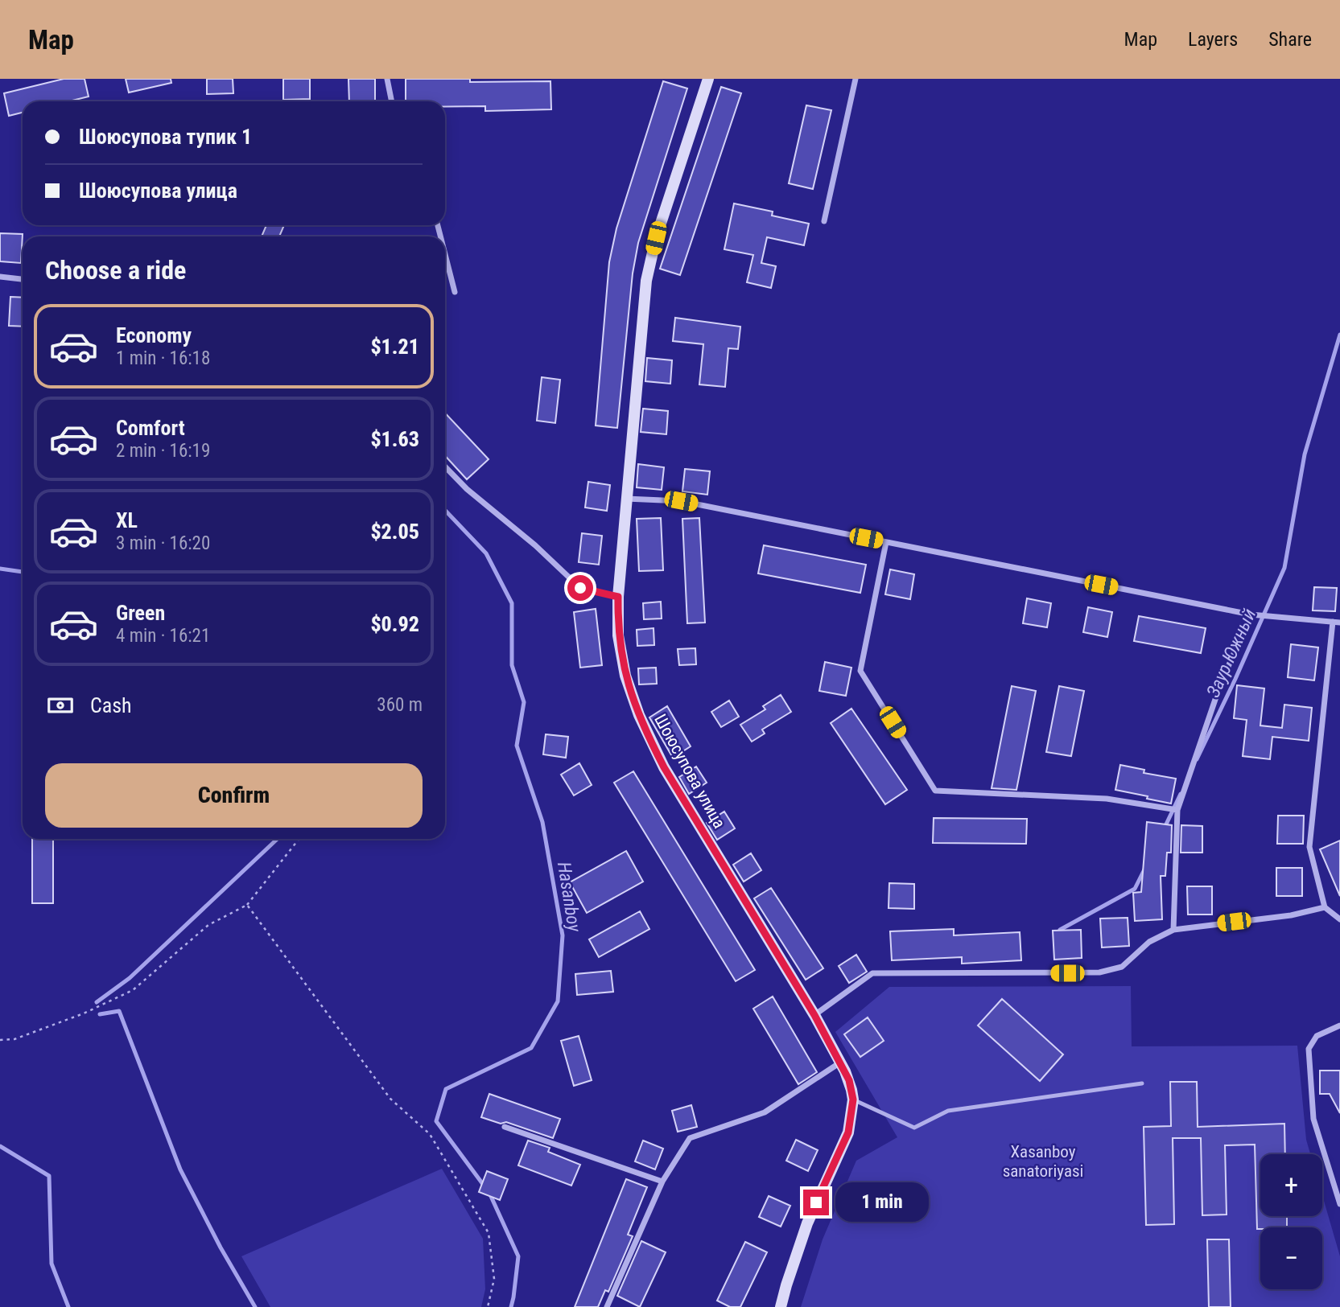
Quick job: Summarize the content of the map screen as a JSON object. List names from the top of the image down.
{
  "streets": {
    "street": ["Шоюсупова улица"]
  },
  "water": ["Заур Южный", "Hasanboy"],
  "parks": ["Xasanboy sanatoriyasi"],
  "page": {
    "header": "Map",
    "nav": ["Map", "Layers", "Share"],
    "banner": ["Шоюсупова тупик 1", "Шоюсупова улица"],
    "heading": "Choose a ride",
    "list": [
      {
        "name": "Economy",
        "note": "1 min · 16:18",
        "value": "$1.21"
      },
      {
        "name": "Comfort",
        "note": "2 min · 16:19",
        "value": "$1.63"
      },
      {
        "name": "XL",
        "note": "3 min · 16:20",
        "value": "$2.05"
      },
      {
        "name": "Green",
        "note": "4 min · 16:21",
        "value": "$0.92"
      }
    ],
    "pay": ["Cash", "360 m"],
    "buttons": "Confirm",
    "map_buttons": ["+", "−"],
    "bubble": "1 min"
  }
}
